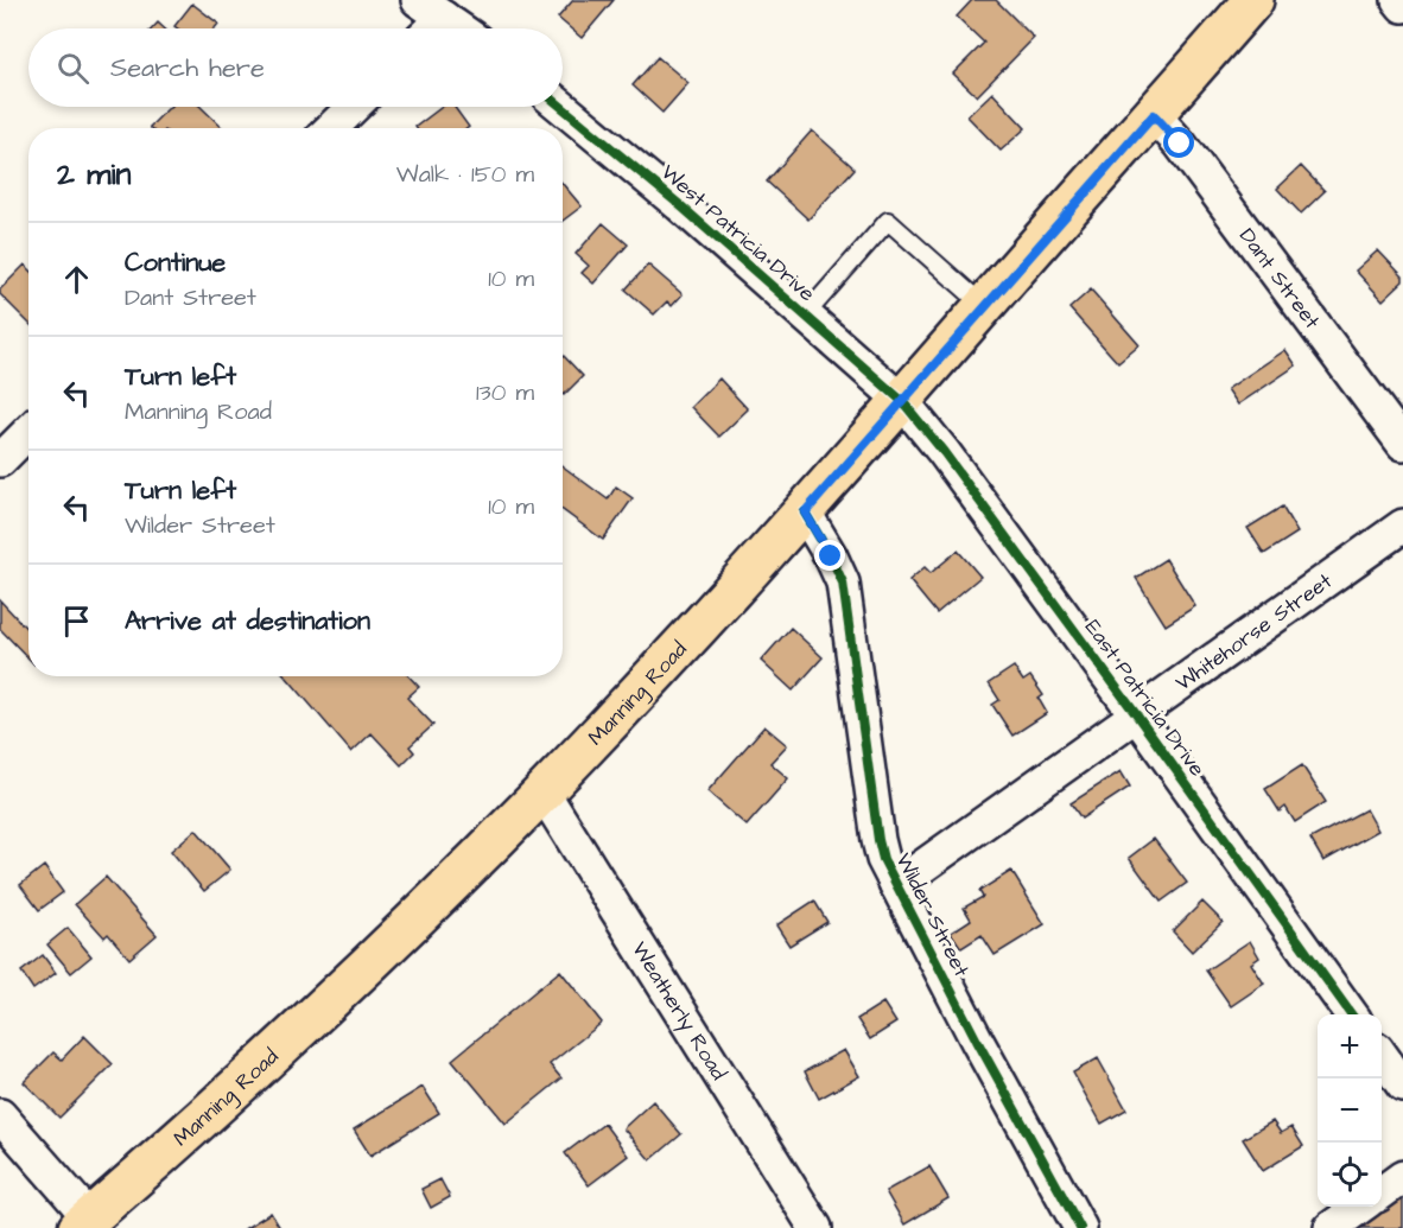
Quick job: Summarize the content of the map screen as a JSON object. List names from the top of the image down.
{
  "streets": {
    "main road": ["Manning Road"],
    "street": [
      "West Patricia Drive",
      "Dant Street",
      "Whitehorse Street",
      "East Patricia Drive",
      "Wilder Street",
      "Weatherly Road"
    ]
  },
  "crossings": [
    ["West Patricia Drive", "Manning Road"],
    ["West Patricia Drive", "East Patricia Drive"],
    ["Dant Street", "Manning Road"],
    ["Whitehorse Street", "East Patricia Drive"],
    ["Whitehorse Street", "Wilder Street"],
    ["Manning Road", "East Patricia Drive"],
    ["Manning Road", "Wilder Street"],
    ["Manning Road", "Weatherly Road"]
  ],
  "page": {
    "search": "Search here",
    "heading": ["2 min", "Walk · 150 m"],
    "list": [
      ["Continue", "Dant Street", "10 m"],
      ["Turn left", "Manning Road", "130 m"],
      ["Turn left", "Wilder Street", "10 m"],
      "Arrive at destination"
    ],
    "map_buttons": ["+", "−"]
  }
}
